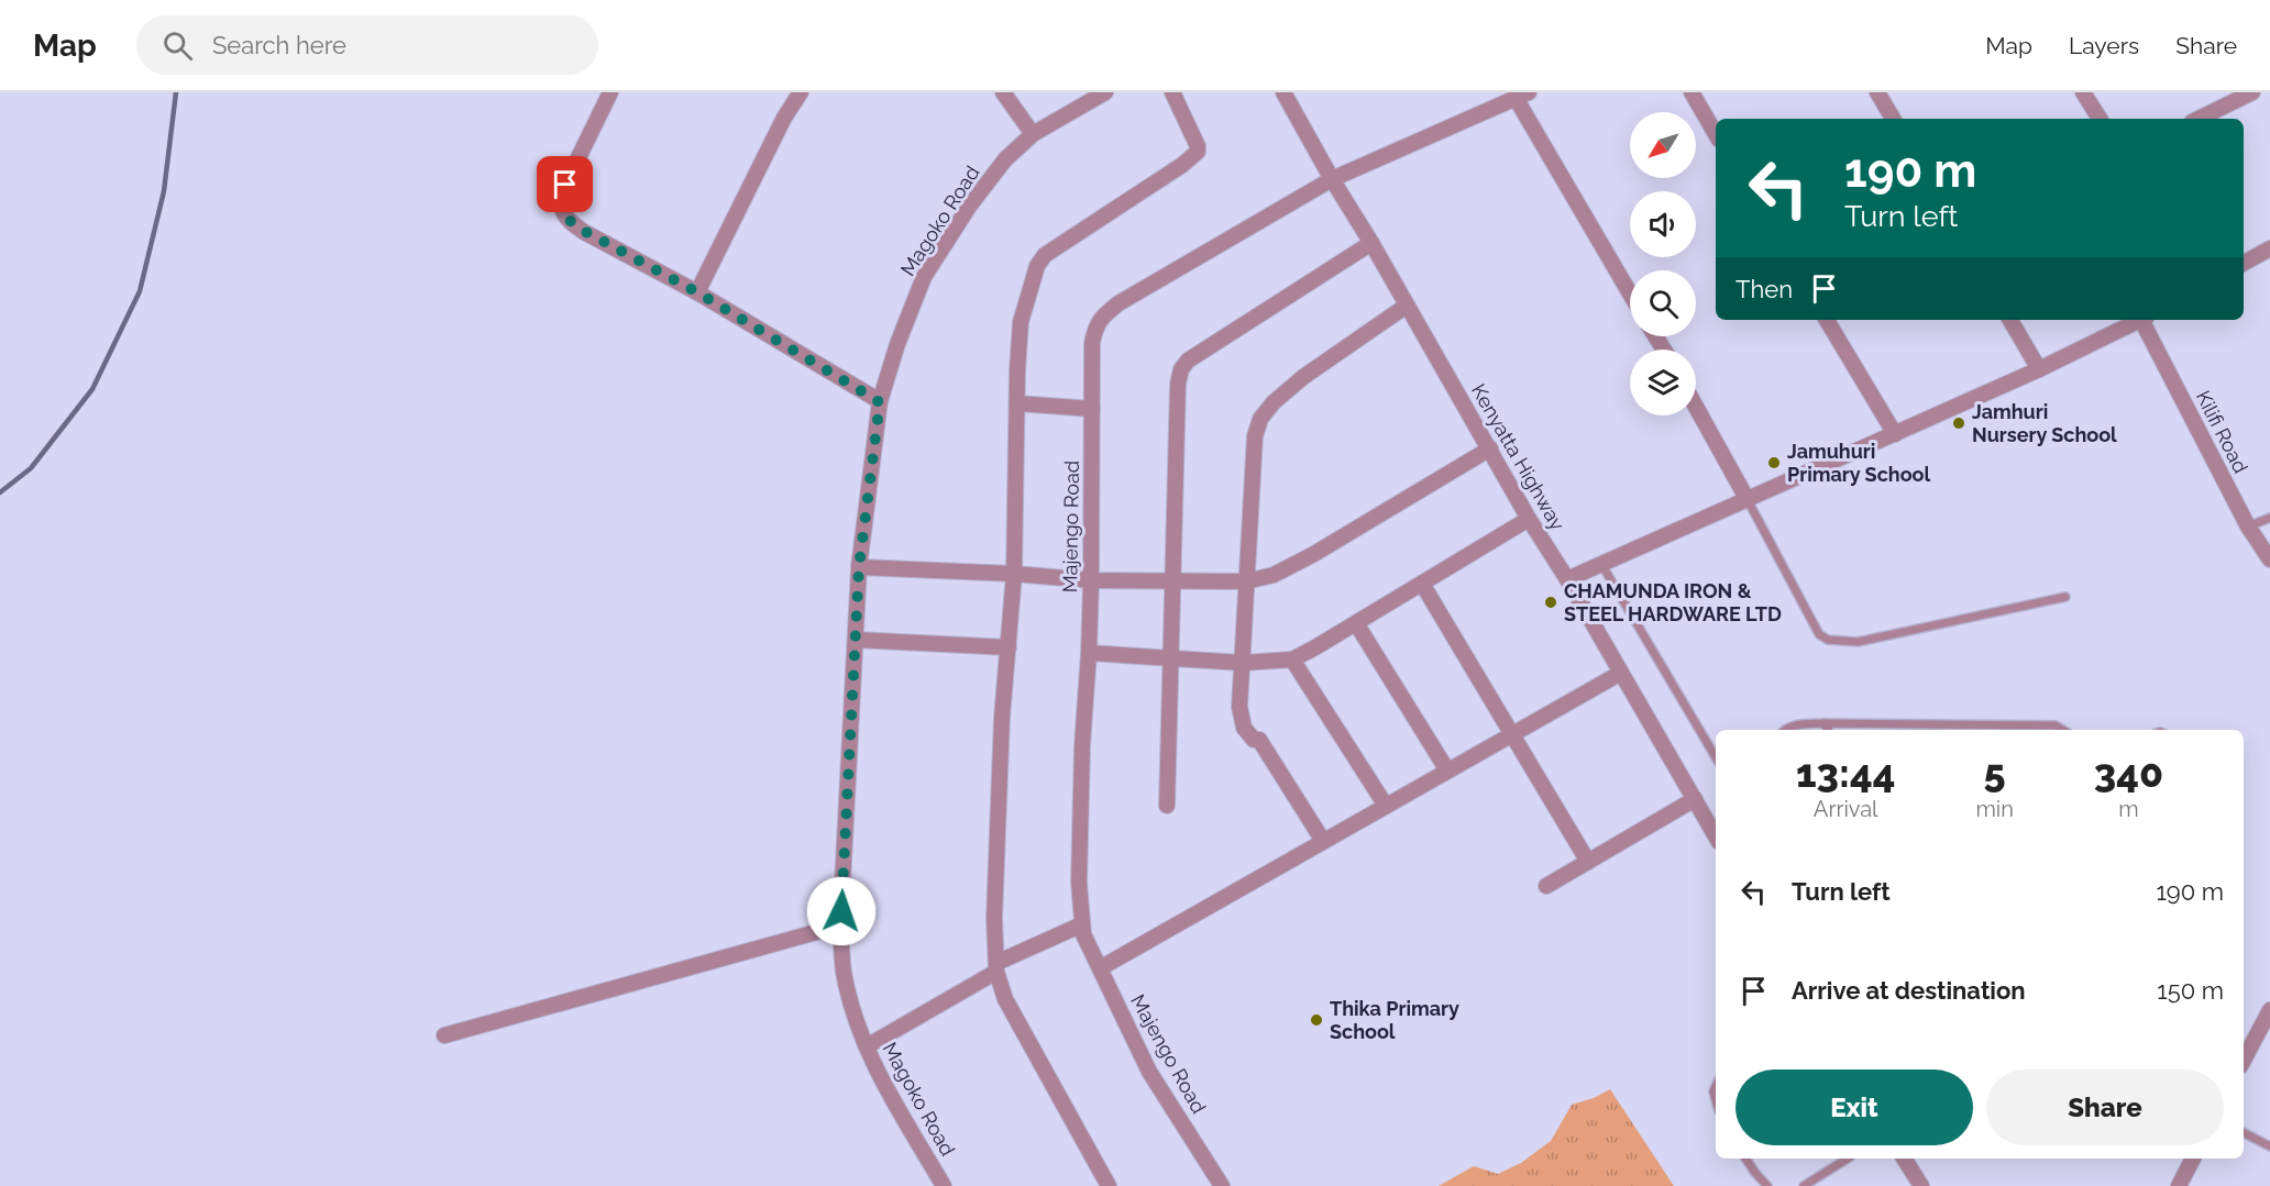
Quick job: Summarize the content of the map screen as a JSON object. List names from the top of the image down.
{
  "streets": {
    "street": [
      "Magoko Road",
      "Kilifi Road",
      "Kenyatta Highway",
      "Majengo Road"
    ]
  },
  "crossings": [
    ["Kenyatta Highway", "Majengo Road"]
  ],
  "places": [
    "Jamhuri Nursery School",
    "Jamuhuri Primary School",
    "CHAMUNDA IRON & STEEL HARDWARE LTD",
    "Thika Primary School"
  ],
  "north": "bottom left",
  "page": {
    "header": "Map",
    "search": "Search here",
    "nav": ["Map", "Layers", "Share"],
    "turn": ["190 m", "Turn left"],
    "then": "Then",
    "eta": [
      "13:44",
      "Arrival",
      "5",
      "min",
      "340",
      "m"
    ],
    "list": [
      {
        "name": "Turn left",
        "value": "190 m"
      },
      {
        "name": "Arrive at destination",
        "value": "150 m"
      }
    ],
    "buttons": ["Exit", "Share"]
  }
}
